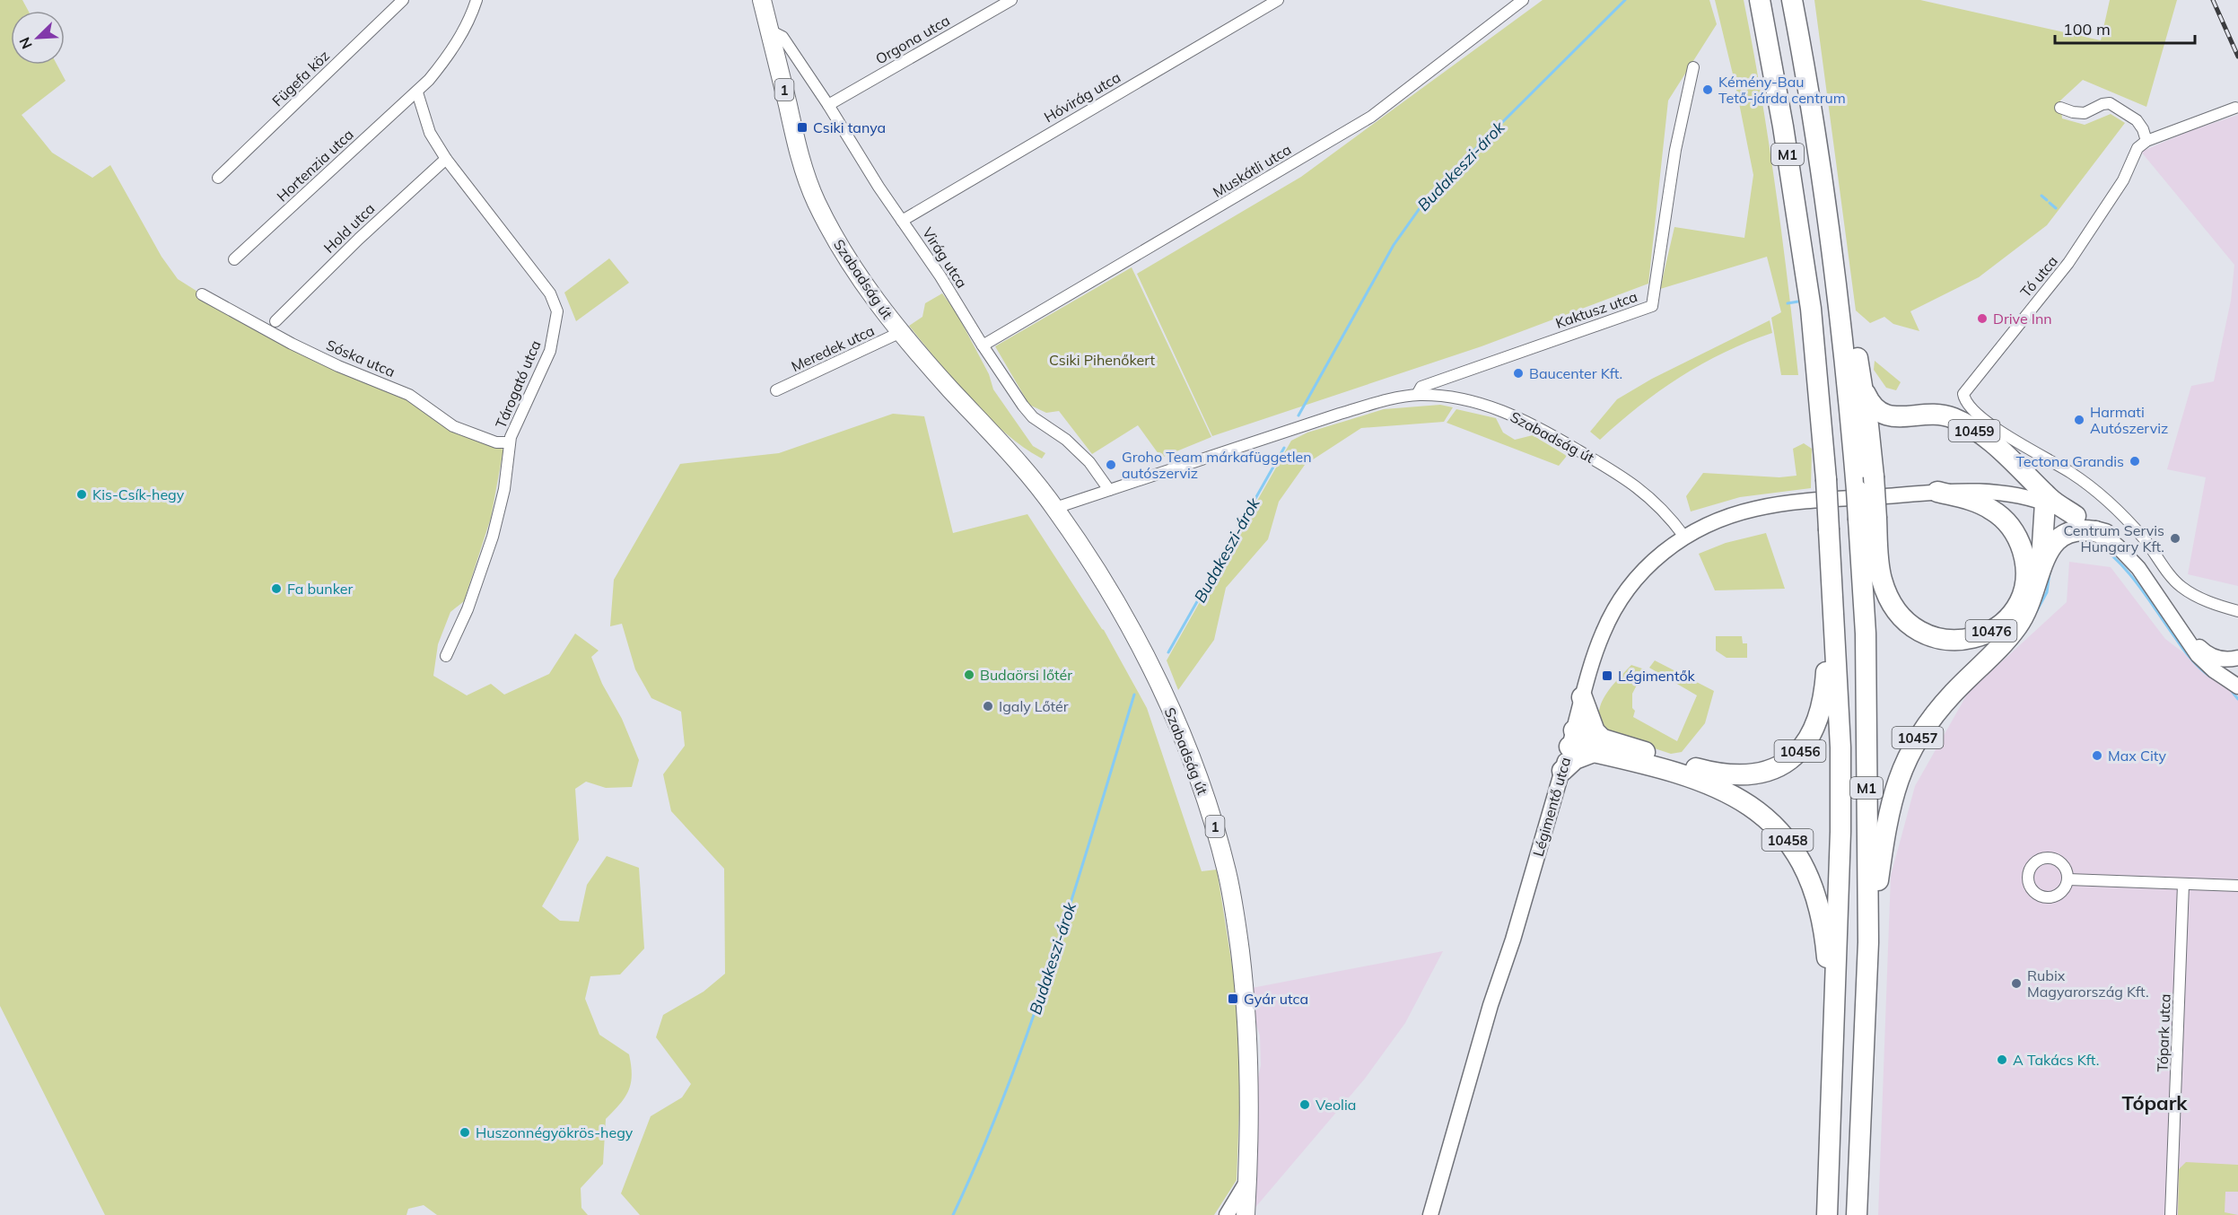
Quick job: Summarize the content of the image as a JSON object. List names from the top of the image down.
{
  "streets": {
    "highway": [
      "M1",
      "10459",
      "10476",
      "10457",
      "10456",
      "10458"
    ],
    "main road": ["1", "Szabadság út", "Légimentő utca"],
    "street": [
      "Orgona utca",
      "Fügefa köz",
      "Hóvirág utca",
      "Hortenzia utca",
      "Muskátli utca",
      "Hold utca",
      "Virág utca",
      "Tó utca",
      "Kaktusz utca",
      "Meredek utca",
      "Sóska utca",
      "Tárogató utca",
      "Tópark utca"
    ]
  },
  "crossings": [
    ["Orgona utca", "Virág utca"],
    ["1", "Szabadság út"],
    ["Hóvirág utca", "Virág utca"],
    ["M1", "10476"],
    ["M1", "10457"],
    ["M1", "10456"],
    ["M1", "10458"],
    ["Hortenzia utca", "Tárogató utca"],
    ["Muskátli utca", "Virág utca"],
    ["Hold utca", "Tárogató utca"],
    ["Virág utca", "Szabadság út"],
    ["Szabadság út", "Kaktusz utca"],
    ["Szabadság út", "Meredek utca"],
    ["Szabadság út", "Légimentő utca"],
    ["Sóska utca", "Tárogató utca"],
    ["10459", "10476"],
    ["10459", "Légimentő utca"],
    ["10476", "Légimentő utca"],
    ["10457", "Légimentő utca"],
    ["10456", "Légimentő utca"],
    ["10456", "10458"]
  ],
  "districts": ["Tópark"],
  "water": ["Budakeszi-árok"],
  "parks": ["Csiki Pihenőkert"],
  "places": {
    "other": [
      "Kémény-Bau Tető-járda centrum",
      "Drive Inn",
      "Baucenter Kft.",
      "Harmati Autószerviz",
      "Tectona Grandis",
      "Groho Team márkafüggetlen autószerviz",
      "Kis-Csík-hegy",
      "Centrum Servis Hungary Kft.",
      "Fa bunker",
      "Budaörsi lőtér",
      "Igaly Lőtér",
      "Max City",
      "Rubix Magyarország Kft.",
      "A Takács Kft.",
      "Veolia",
      "Huszonnégyökrös-hegy"
    ],
    "transit": ["Csiki tanya", "Légimentők", "Gyár utca"]
  },
  "scale_bar": "100 m",
  "north": "bottom left"
}
